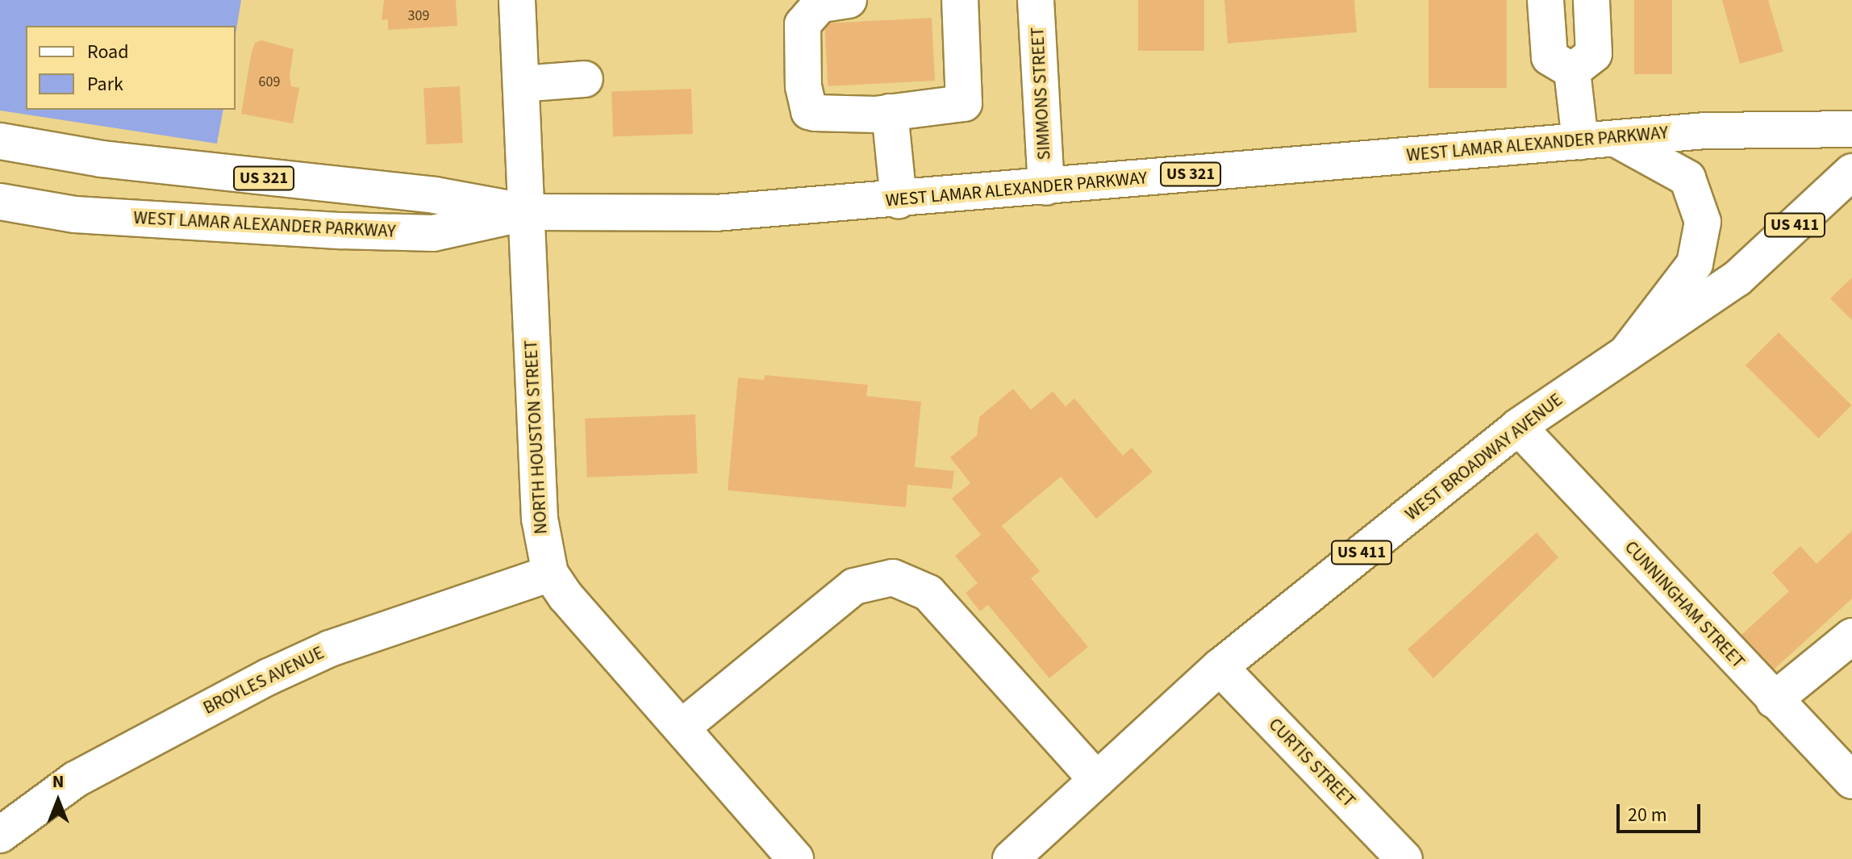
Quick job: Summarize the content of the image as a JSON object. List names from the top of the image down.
{
  "streets": {
    "main road": [
      "SIMMONS STREET",
      "WEST LAMAR ALEXANDER PARKWAY",
      "US 321",
      "US 411",
      "NORTH HOUSTON STREET",
      "WEST BROADWAY AVENUE",
      "CUNNINGHAM STREET",
      "BROYLES AVENUE",
      "CURTIS STREET"
    ]
  },
  "crossings": [
    ["SIMMONS STREET", "WEST LAMAR ALEXANDER PARKWAY"],
    ["WEST LAMAR ALEXANDER PARKWAY", "NORTH HOUSTON STREET"],
    ["NORTH HOUSTON STREET", "BROYLES AVENUE"],
    ["WEST BROADWAY AVENUE", "CUNNINGHAM STREET"],
    ["WEST BROADWAY AVENUE", "CURTIS STREET"]
  ],
  "house_numbers": ["309", "609"],
  "legend": ["Road", "Park"],
  "scale_bar": "20 m",
  "north": "top"
}
